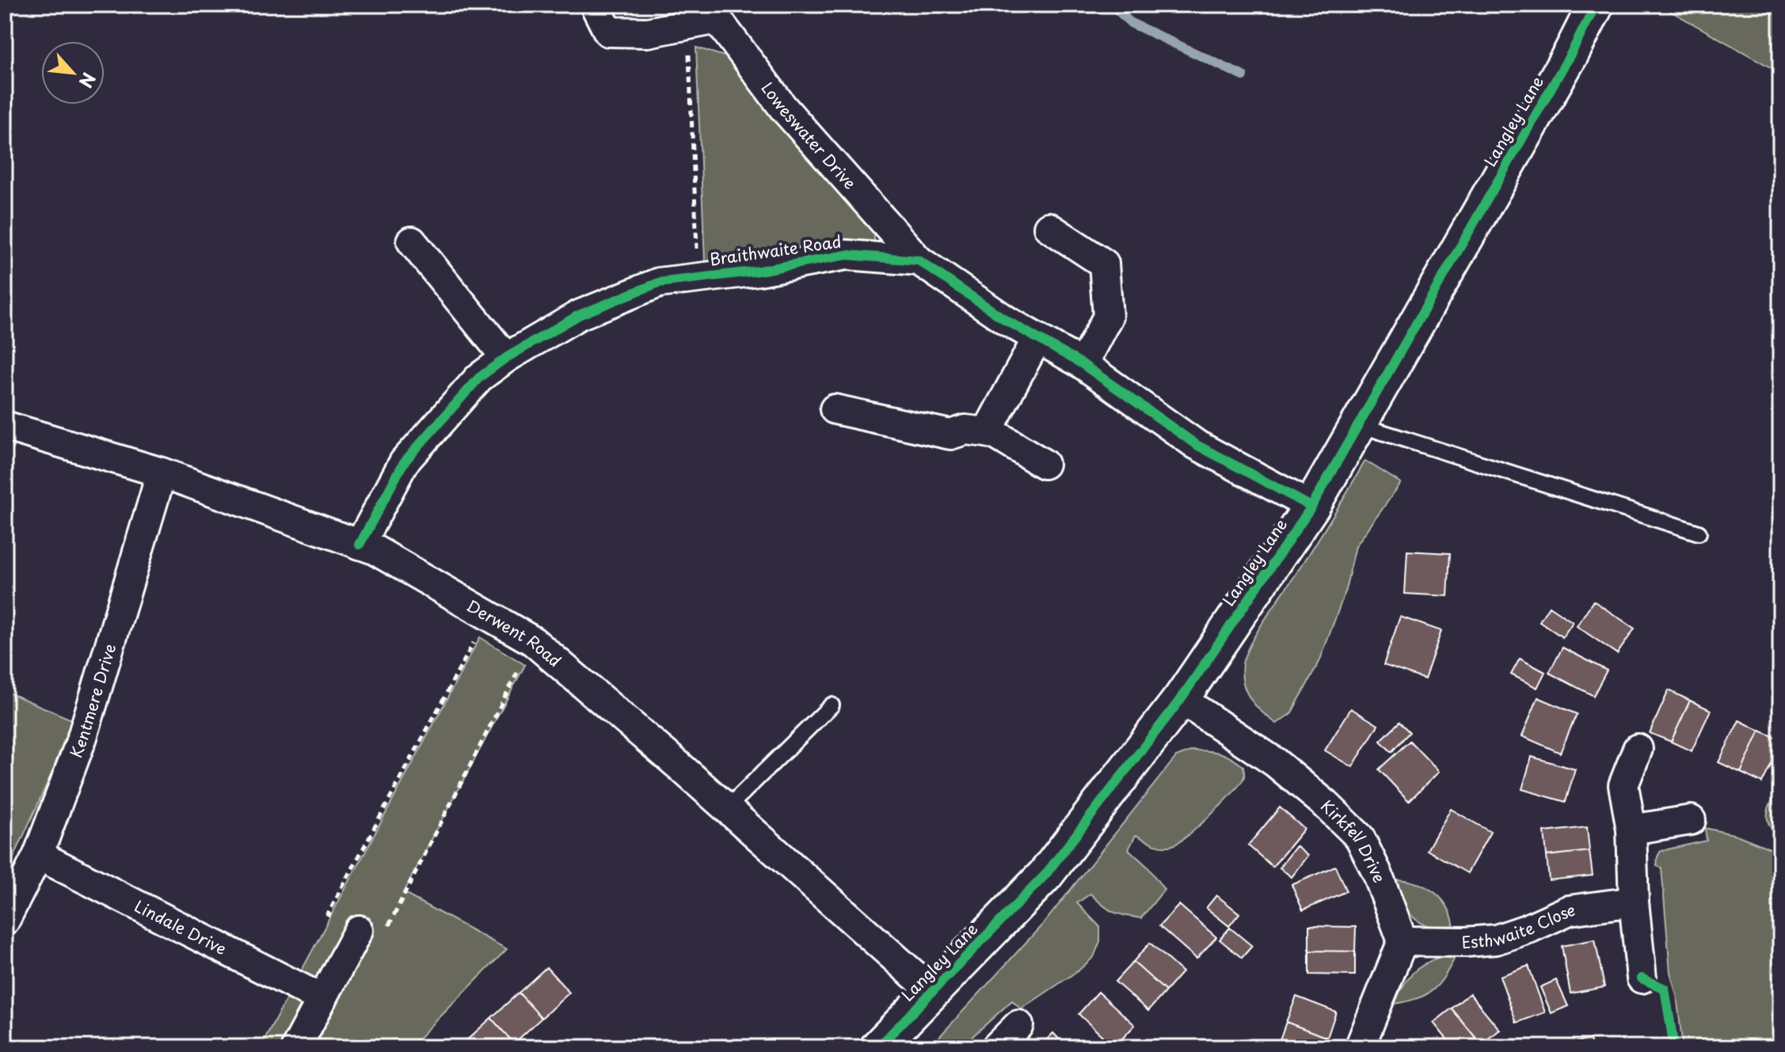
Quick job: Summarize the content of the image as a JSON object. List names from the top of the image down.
{
  "streets": {
    "street": [
      "Langley Lane",
      "Loweswater Drive",
      "Braithwaite Road",
      "Derwent Road",
      "Kentmere Drive",
      "Kirkfell Drive",
      "Esthwaite Close",
      "Lindale Drive"
    ]
  },
  "crossings": [
    ["Langley Lane", "Derwent Road"],
    ["Langley Lane", "Kirkfell Drive"],
    ["Loweswater Drive", "Braithwaite Road"],
    ["Braithwaite Road", "Derwent Road"],
    ["Derwent Road", "Kentmere Drive"],
    ["Kentmere Drive", "Lindale Drive"],
    ["Kirkfell Drive", "Esthwaite Close"]
  ],
  "north": "bottom right"
}
